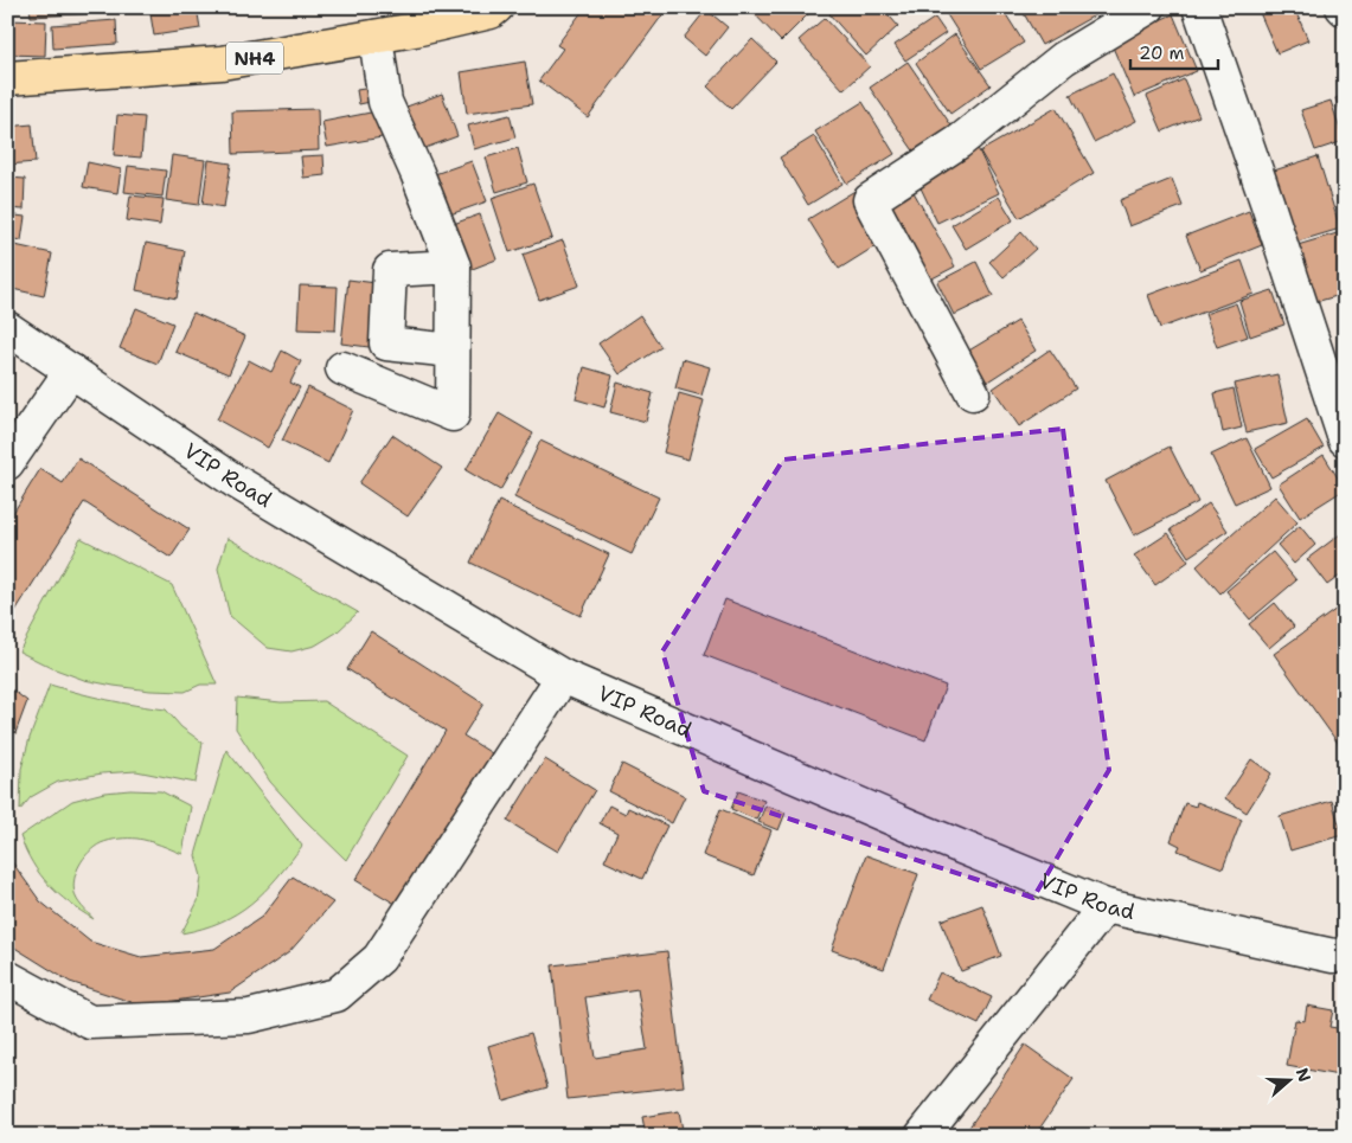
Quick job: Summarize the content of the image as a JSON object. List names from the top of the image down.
{
  "streets": {
    "highway": ["NH4"],
    "street": ["VIP Road"]
  },
  "scale_bar": "20 m",
  "north": "right"
}
